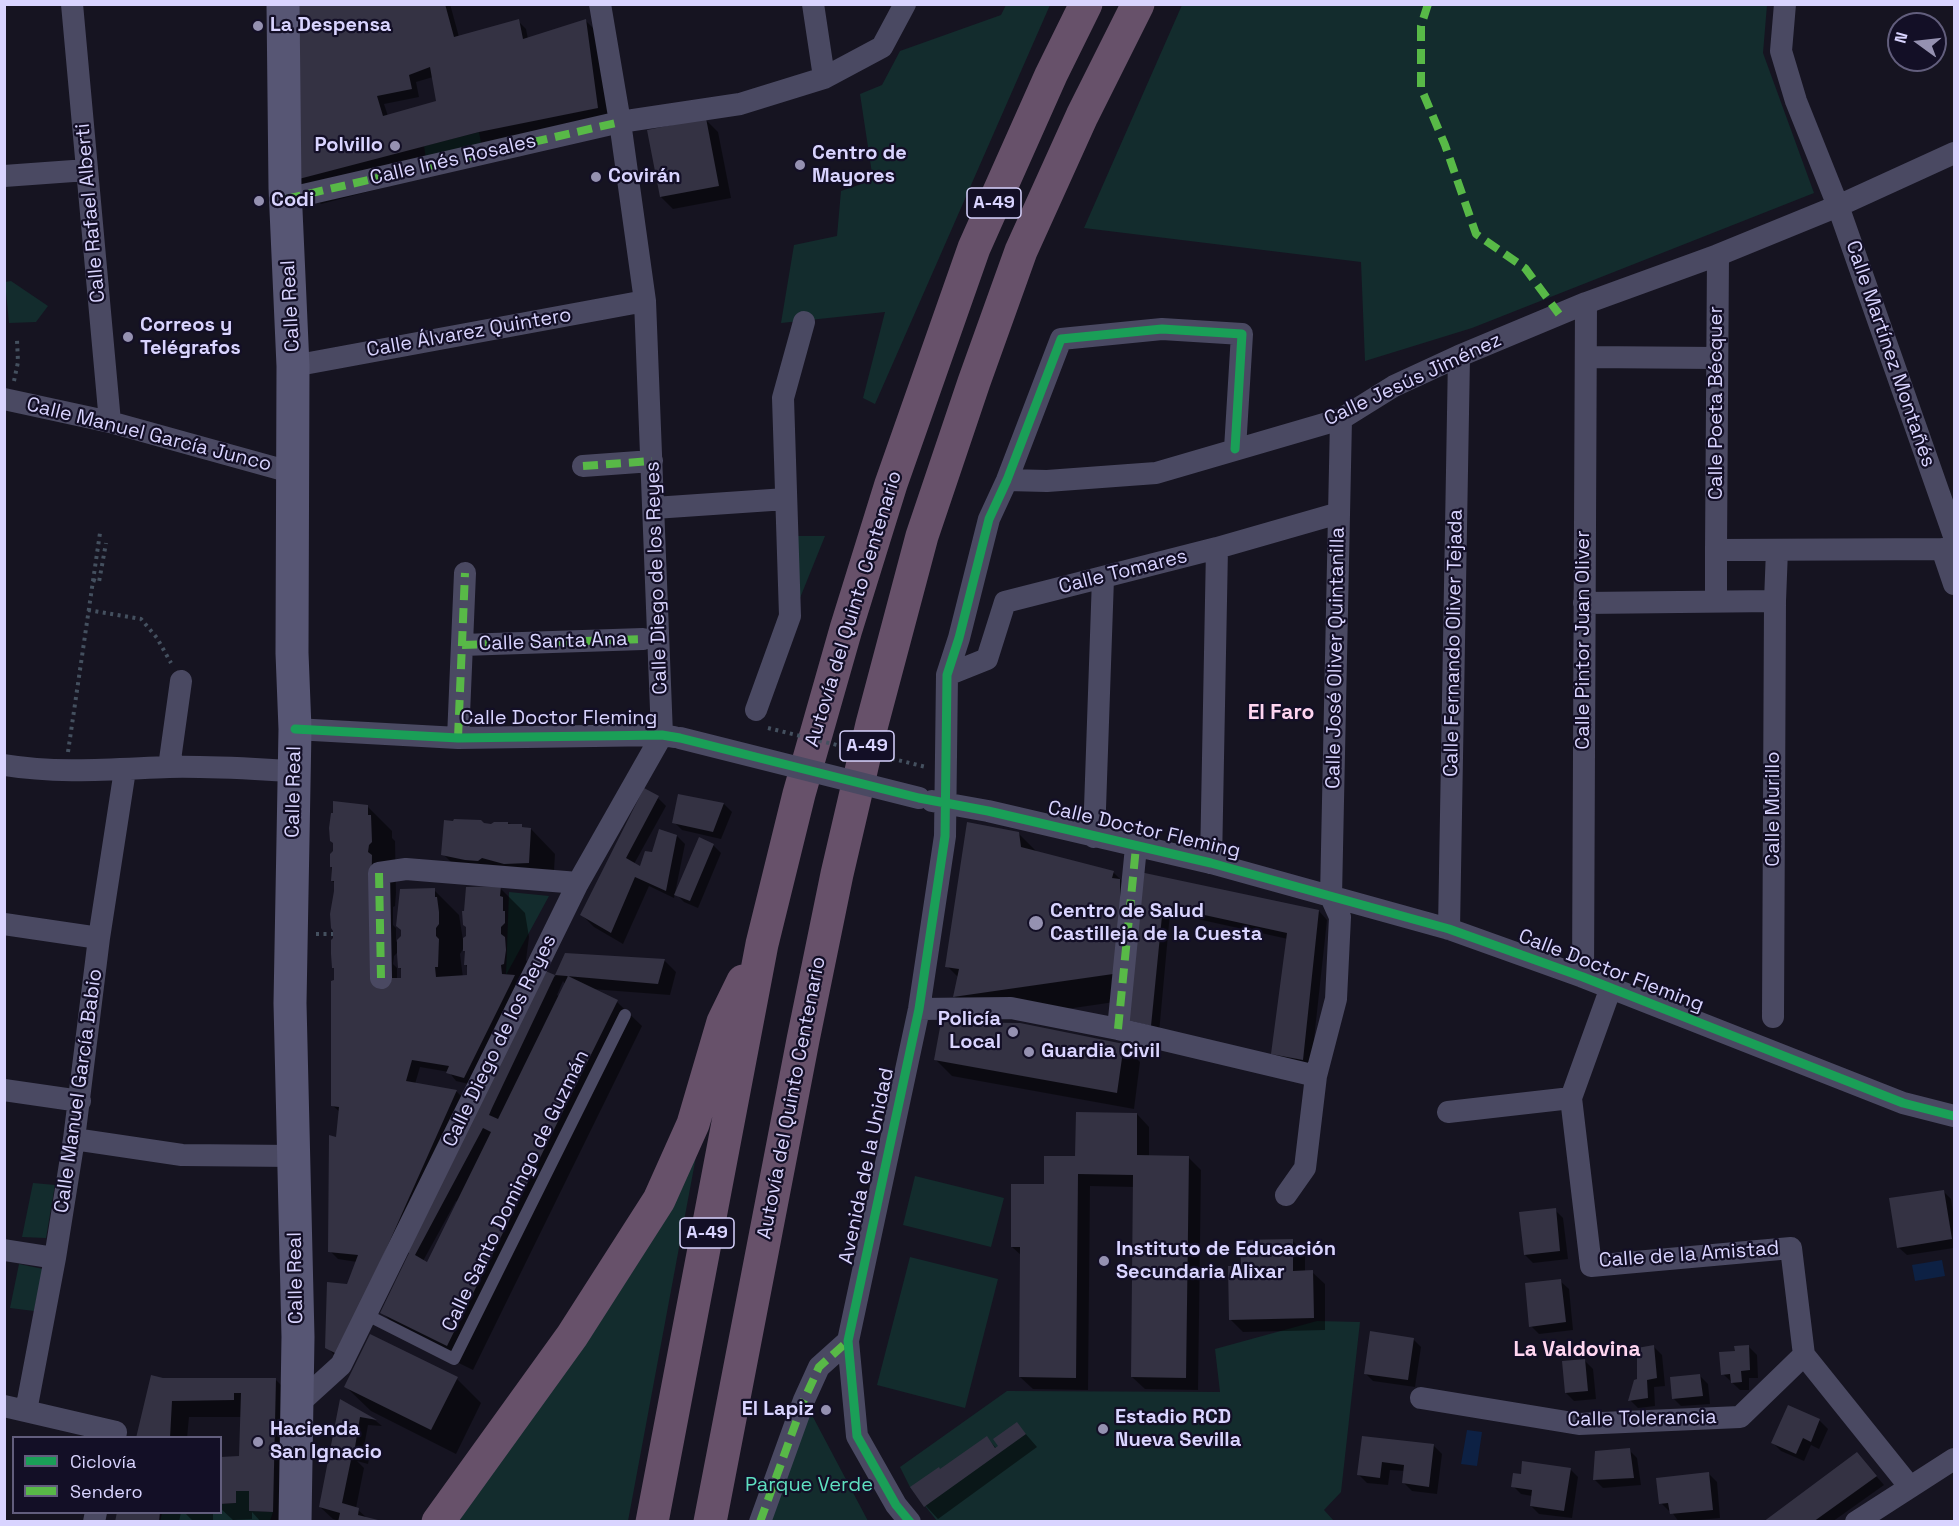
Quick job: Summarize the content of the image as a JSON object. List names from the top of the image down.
{
  "streets": {
    "highway": ["A-49", "Autovía del Quinto Centenario"],
    "main road": ["Calle Real"],
    "street": [
      "Calle Inés Rosales",
      "Calle Rafael Alberti",
      "Calle Álvarez Quintero",
      "Calle Martínez Montañés",
      "Calle Jesús Jiménez",
      "Calle Poeta Bécquer",
      "Calle Manuel García Junco",
      "Calle Tomares",
      "Calle Diego de los Reyes",
      "Calle Pintor Juan Oliver",
      "Calle Santa Ana",
      "Calle Fernando Oliver Tejada",
      "Calle José Oliver Quintanilla",
      "Calle Doctor Fleming",
      "Calle Murillo",
      "Calle Manuel García Babio",
      "Avenida de la Unidad",
      "Calle de la Amistad",
      "Calle Tolerancia"
    ],
    "lane": ["Calle Santo Domingo de Guzmán"]
  },
  "crossings": [
    ["Calle Inés Rosales", "Calle Real"],
    ["Calle Inés Rosales", "Calle Diego de los Reyes"],
    ["Calle Rafael Alberti", "Calle Manuel García Junco"],
    ["Calle Real", "Calle Álvarez Quintero"],
    ["Calle Real", "Calle Manuel García Junco"],
    ["Calle Real", "Calle Diego de los Reyes"],
    ["Calle Real", "Calle Doctor Fleming"],
    ["Calle Álvarez Quintero", "Calle Diego de los Reyes"],
    ["Calle Martínez Montañés", "Calle Jesús Jiménez"],
    ["Calle Jesús Jiménez", "Calle Poeta Bécquer"],
    ["Calle Jesús Jiménez", "Calle Pintor Juan Oliver"],
    ["Calle Jesús Jiménez", "Calle Fernando Oliver Tejada"],
    ["Calle Jesús Jiménez", "Calle José Oliver Quintanilla"],
    ["Calle Jesús Jiménez", "Avenida de la Unidad"],
    ["Calle Tomares", "Calle José Oliver Quintanilla"],
    ["Calle Tomares", "Avenida de la Unidad"],
    ["Calle Diego de los Reyes", "Calle Doctor Fleming"],
    ["Calle Diego de los Reyes", "Calle Santo Domingo de Guzmán"],
    ["Calle Pintor Juan Oliver", "Calle Doctor Fleming"],
    ["Calle Fernando Oliver Tejada", "Calle Doctor Fleming"],
    ["Calle José Oliver Quintanilla", "Calle Doctor Fleming"],
    ["Calle Doctor Fleming", "Avenida de la Unidad"],
    ["Calle Doctor Fleming", "Calle de la Amistad"],
    ["Calle de la Amistad", "Calle Tolerancia"]
  ],
  "districts": ["El Faro", "La Valdovina"],
  "parks": ["Parque Verde"],
  "places": [
    "La Despensa",
    "Polvillo",
    "Centro de Mayores",
    "Covirán",
    "Codi",
    "Correos y Telégrafos",
    "Centro de Salud Castilleja de la Cuesta",
    "Policía Local",
    "Guardia Civil",
    "Instituto de Educación Secundaria Alixar",
    "El Lapiz",
    "Estadio RCD Nueva Sevilla",
    "Hacienda San Ignacio"
  ],
  "legend": ["Ciclovía", "Sendero"],
  "north": "left"
}
